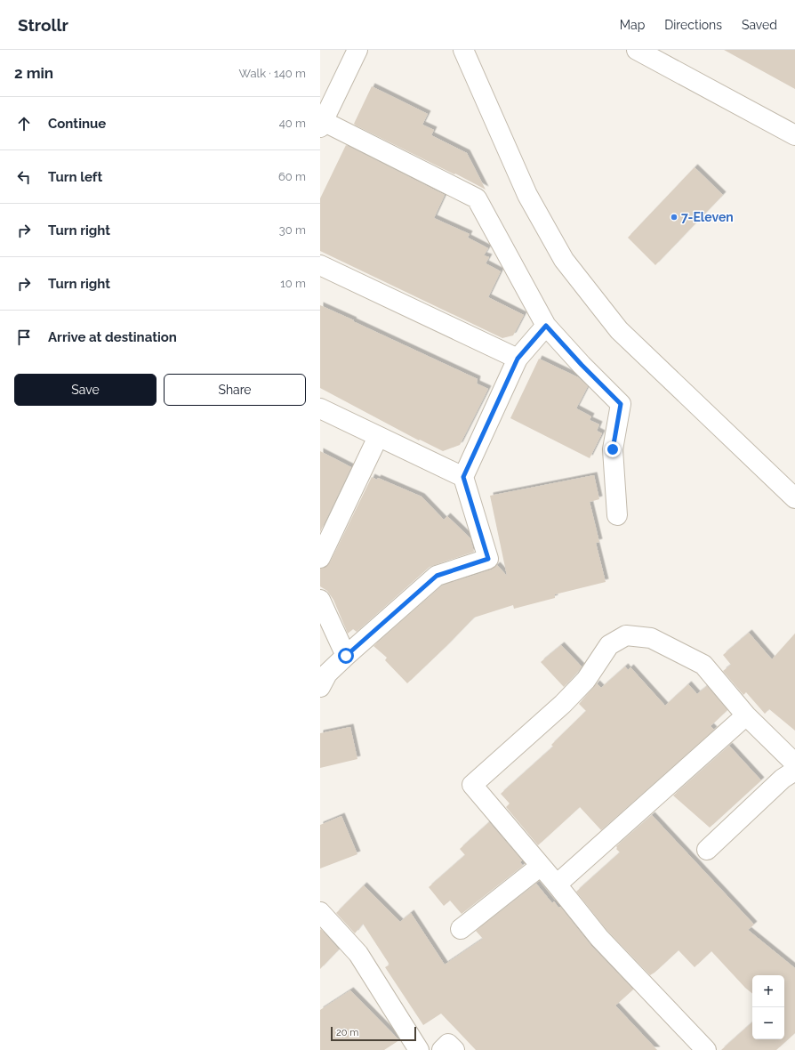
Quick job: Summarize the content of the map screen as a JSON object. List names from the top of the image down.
{
  "places": ["7-Eleven"],
  "scale_bar": "20 m",
  "page": {
    "header": "Strollr",
    "nav": ["Map", "Directions", "Saved"],
    "heading": ["2 min", "Walk · 140 m"],
    "list": [
      ["Continue", "40 m"],
      ["Turn left", "60 m"],
      ["Turn right", "30 m"],
      ["Turn right", "10 m"],
      "Arrive at destination"
    ],
    "buttons": ["Save", "Share"],
    "map_buttons": ["+", "−"],
    "scale": "20 m"
  }
}
